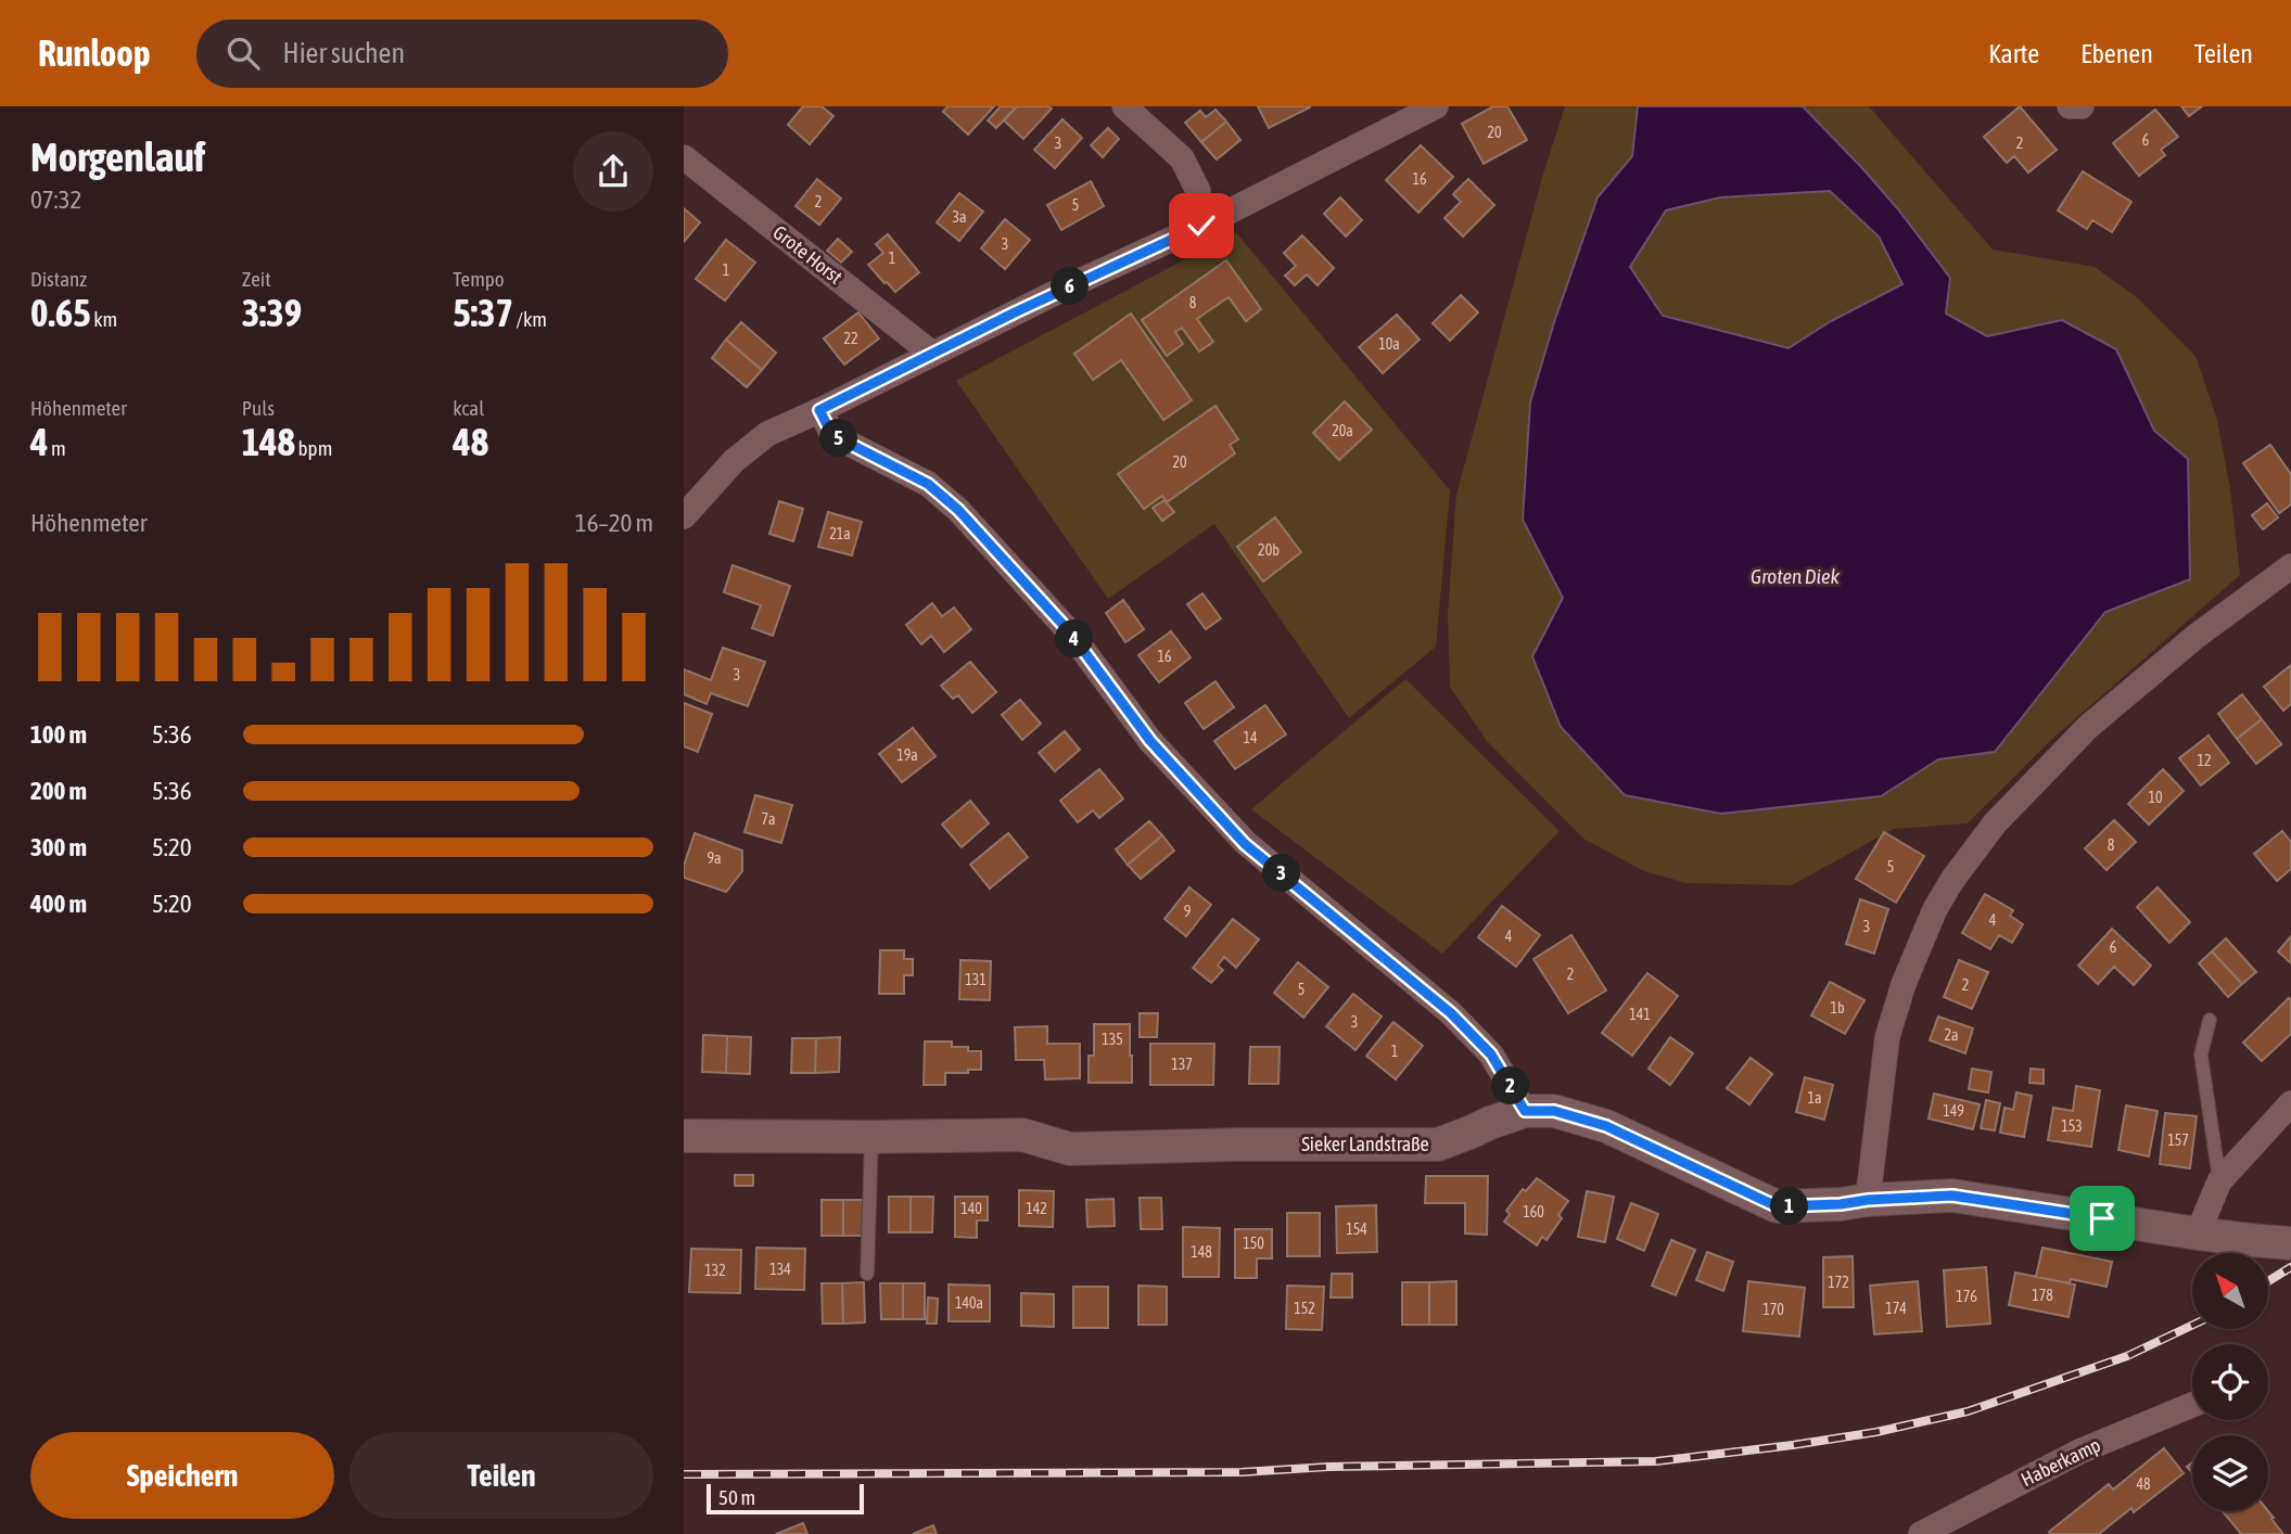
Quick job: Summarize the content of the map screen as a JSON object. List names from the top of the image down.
{
  "streets": {
    "street": ["Grote Horst", "Sieker Landstraße", "Haberkamp"]
  },
  "water": ["Groten Diek"],
  "house_numbers": [
    "20",
    "6",
    "3",
    "2",
    "16",
    "2",
    "5",
    "3a",
    "3",
    "1",
    "1",
    "8",
    "22",
    "10a",
    "20a",
    "20",
    "21a",
    "20b",
    "16",
    "3",
    "14",
    "19a",
    "12",
    "10",
    "7a",
    "8",
    "9a",
    "5",
    "9",
    "4",
    "3",
    "4",
    "6",
    "2",
    "131",
    "2",
    "5",
    "1b",
    "141",
    "3",
    "2a",
    "135",
    "1",
    "137",
    "1a",
    "149",
    "153",
    "157",
    "140",
    "142",
    "160",
    "154",
    "150",
    "148",
    "134",
    "132",
    "172",
    "178",
    "176",
    "140a",
    "152",
    "174",
    "170",
    "48"
  ],
  "scale_bar": "50 m",
  "north": "top left",
  "page": {
    "header": "Runloop",
    "search": "Hier suchen",
    "nav": ["Karte", "Ebenen", "Teilen"],
    "heading": ["Morgenlauf", "07:32"],
    "stats": [
      ["Distanz", "0.65 km"],
      ["Zeit", "3:39"],
      ["Tempo", "5:37 /km"],
      ["Höhenmeter", "4 m"],
      ["Puls", "148 bpm"],
      ["kcal", "48"]
    ],
    "pins": [
      "6",
      "5",
      "4",
      "3",
      "2",
      "1"
    ],
    "chart": ["Höhenmeter", "16–20 m"],
    "list": [
      {
        "name": "100 m",
        "note": "5:36"
      },
      {
        "name": "200 m",
        "note": "5:36"
      },
      {
        "name": "300 m",
        "note": "5:20"
      },
      {
        "name": "400 m",
        "note": "5:20"
      }
    ],
    "buttons": ["Speichern", "Teilen"],
    "scale": "50 m"
  }
}
